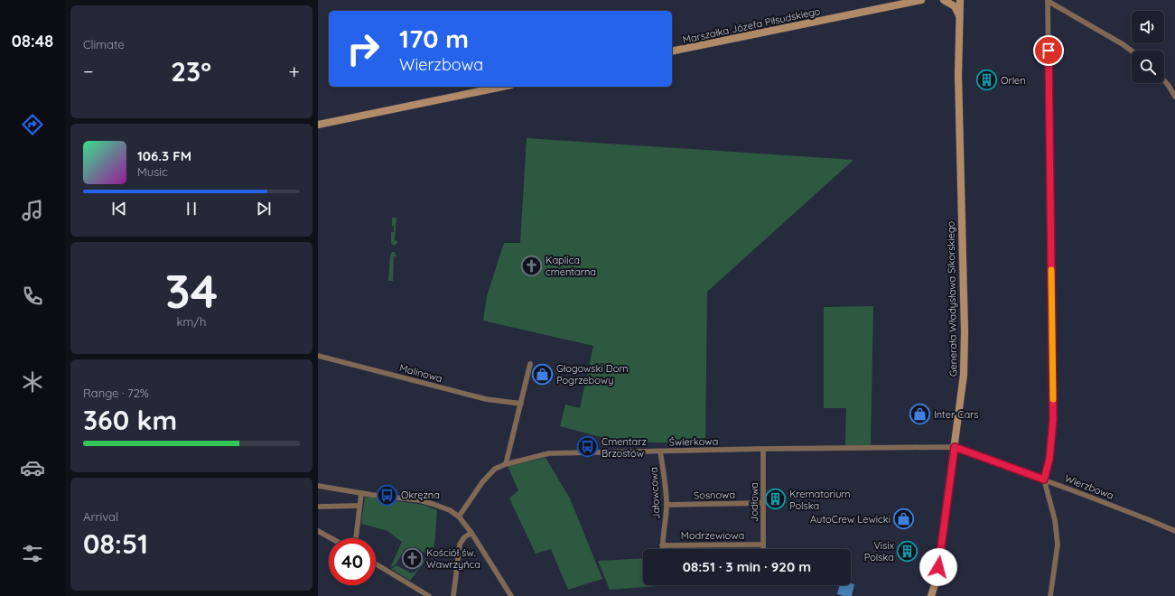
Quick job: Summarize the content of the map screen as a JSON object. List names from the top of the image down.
{
  "streets": {
    "street": [
      "Marszałka Józefa Piłsudskiego",
      "Generała Władysława Sikorskiego",
      "Malinowa",
      "Świerkowa",
      "Wierzbowa",
      "Jałowcowa",
      "Sosnowa",
      "Jodłowa",
      "Modrzewiowa"
    ]
  },
  "crossings": [
    ["Generała Władysława Sikorskiego", "Świerkowa"],
    ["Generała Władysława Sikorskiego", "Wierzbowa"],
    ["Świerkowa", "Wierzbowa"],
    ["Świerkowa", "Jałowcowa"],
    ["Świerkowa", "Jodłowa"],
    ["Jałowcowa", "Sosnowa"],
    ["Jałowcowa", "Modrzewiowa"],
    ["Sosnowa", "Jodłowa"],
    ["Jodłowa", "Modrzewiowa"]
  ],
  "places": {
    "building": ["Orlen", "Krematorium Polska", "Visix Polska"],
    "church": ["Kaplica cmentarna", "Kościół św. Wawrzyńca"],
    "shop": ["Głogowski Dom Pogrzebowy", "Inter Cars", "AutoCrew Lewicki"],
    "bus stop": ["Cmentarz Brzostów", "Okrężna"]
  },
  "page": {
    "tabs": "08:48",
    "tile": [
      "Climate",
      ["34", "km/h"],
      ["Range · 72%", "360 km"],
      ["Arrival", "08:51"]
    ],
    "turn": ["170 m", "Wierzbowa"],
    "heat": ["−", "23°", "+"],
    "song": ["106.3 FM", "Music"],
    "limit": "40",
    "trip": "08:51 · 3 min · 920 m"
  }
}
